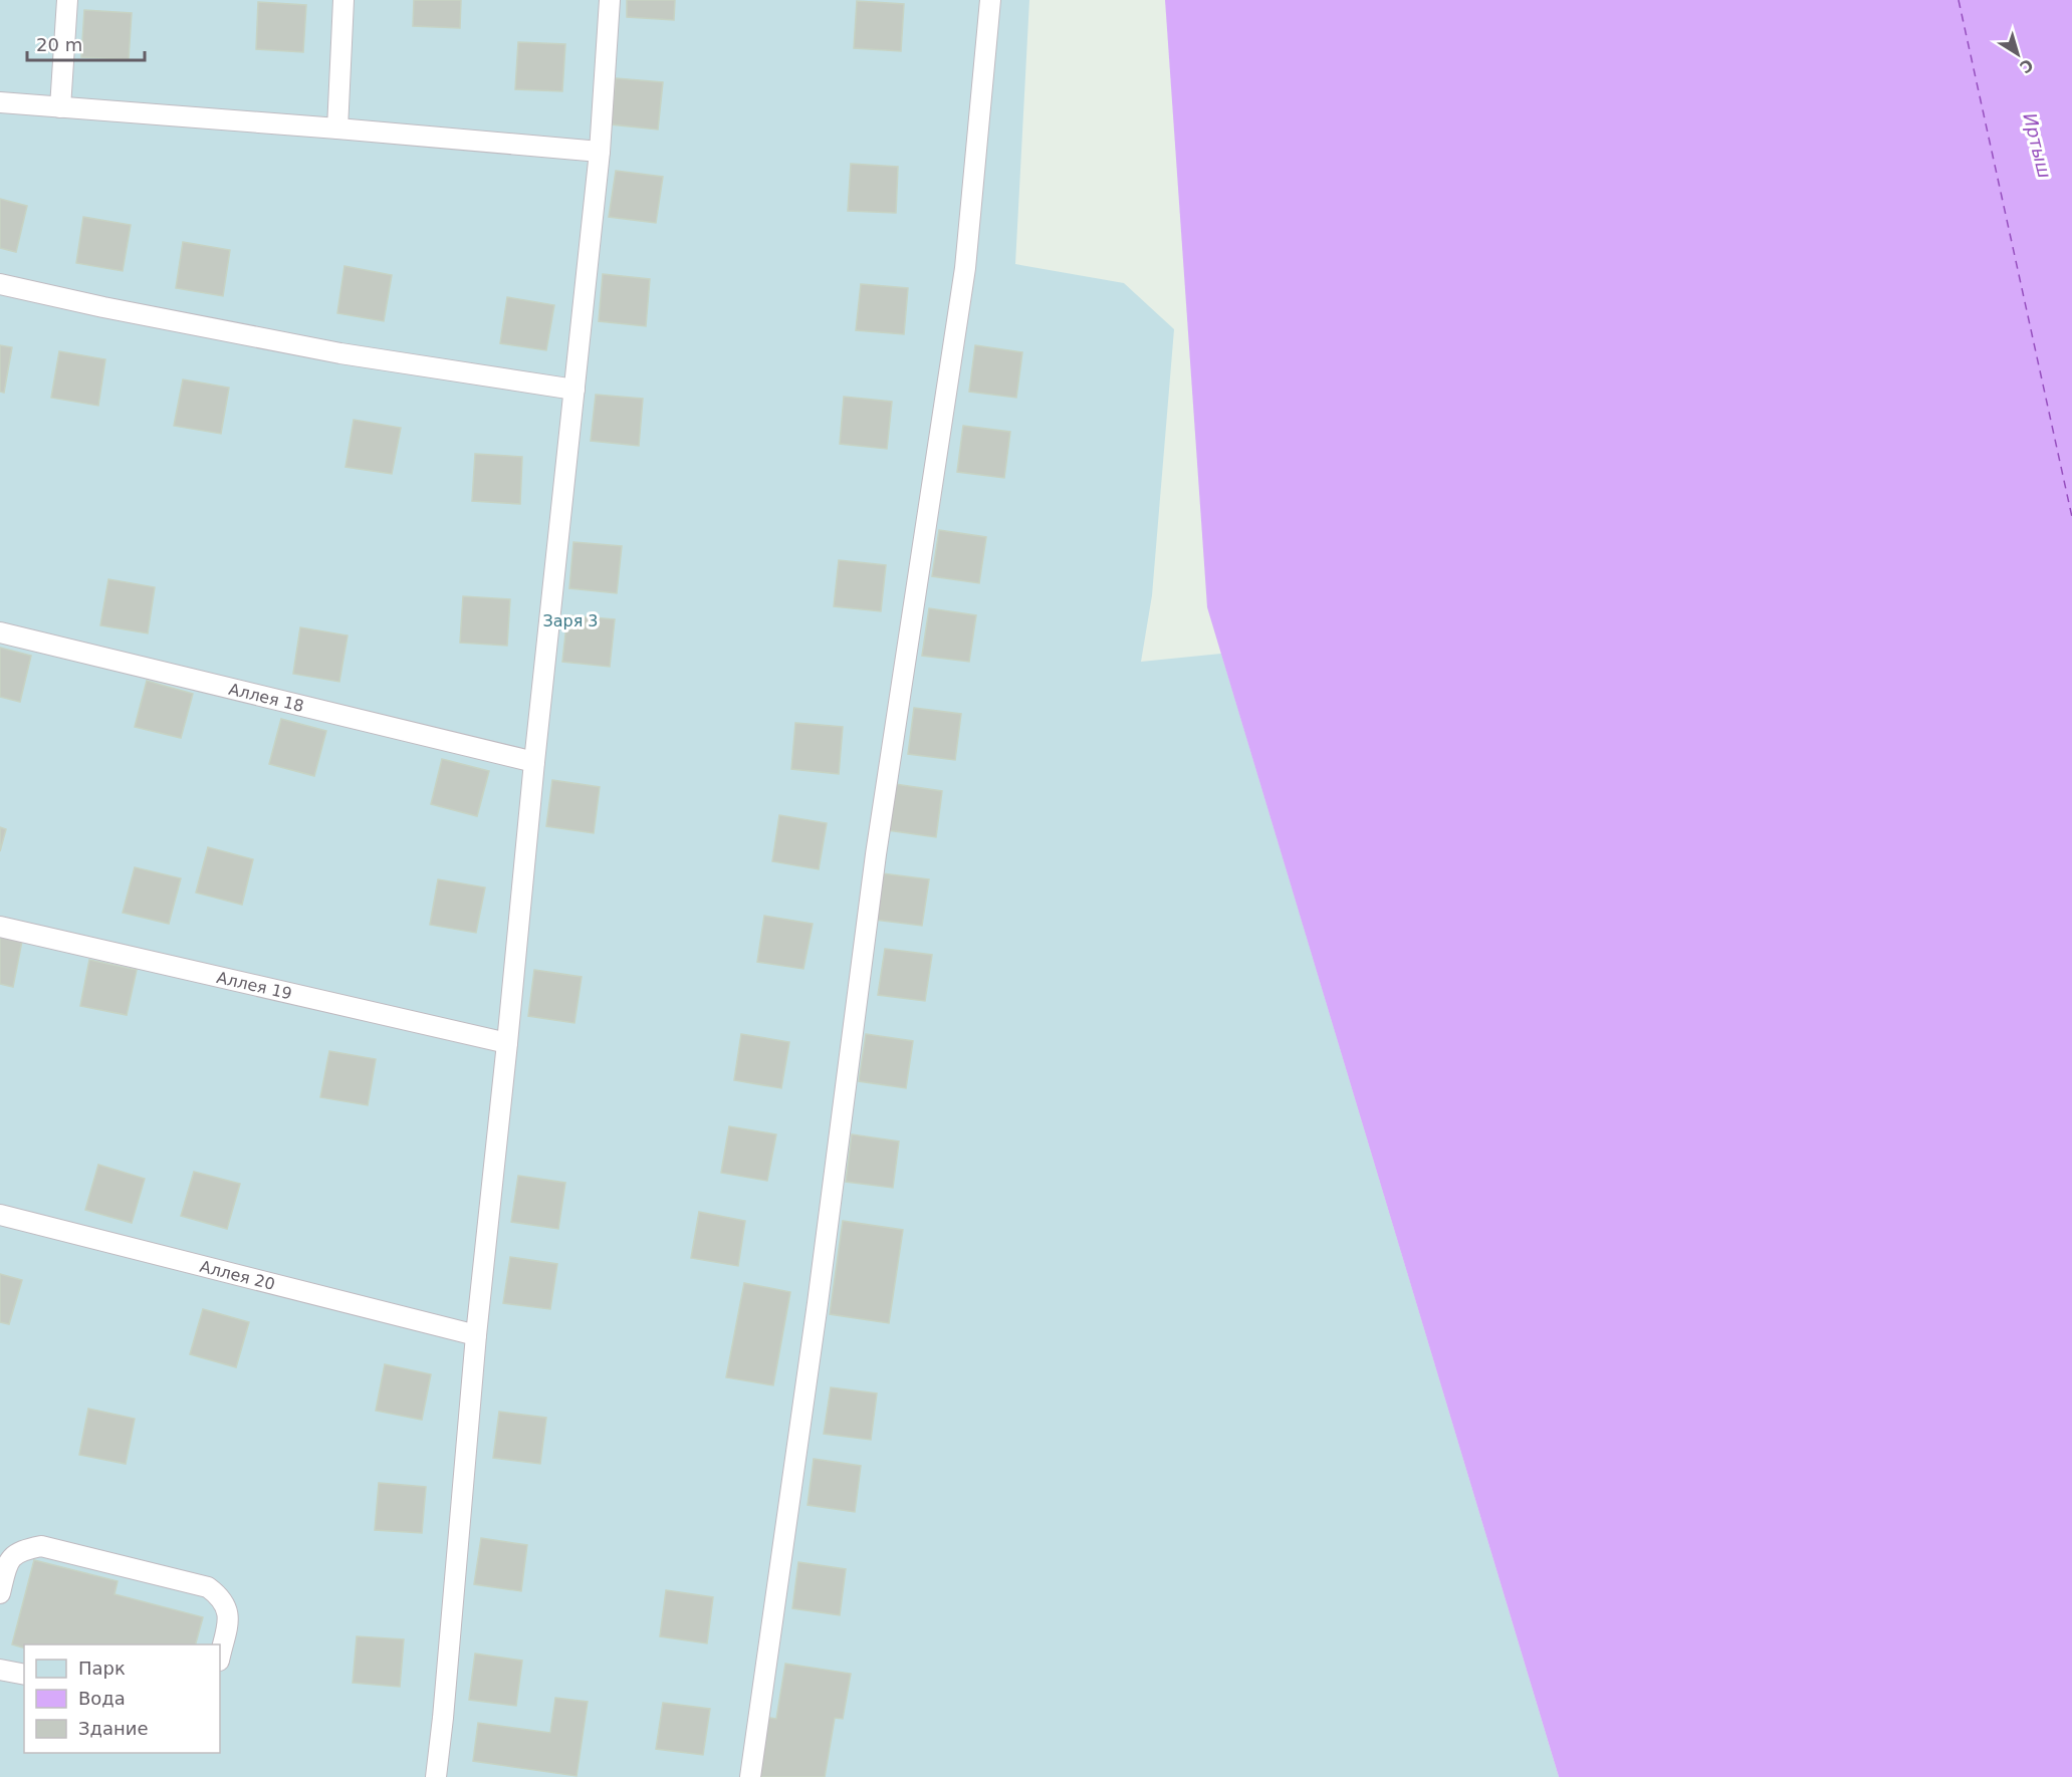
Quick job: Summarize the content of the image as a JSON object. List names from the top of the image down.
{
  "streets": {
    "lane": ["Аллея 18", "Аллея 19", "Аллея 20"]
  },
  "water": ["Иртыш"],
  "parks": ["Заря 3"],
  "legend": ["Парк", "Вода", "Здание"],
  "scale_bar": "20 m",
  "north": "bottom right"
}
